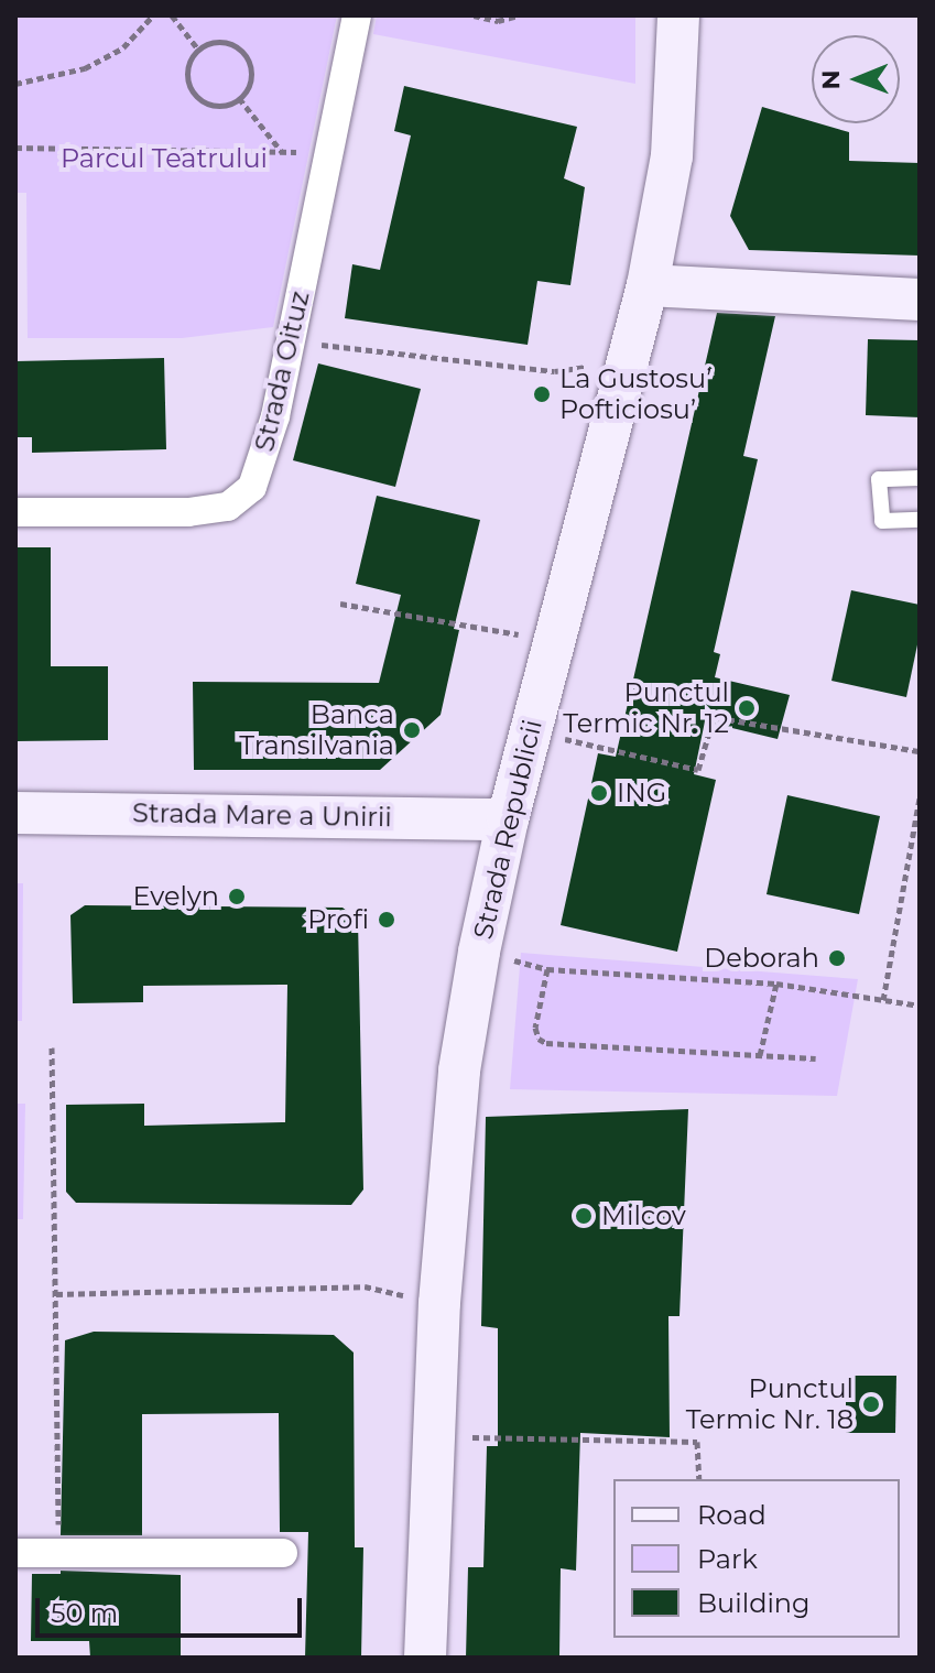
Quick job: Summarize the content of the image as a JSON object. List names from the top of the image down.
{
  "streets": {
    "main road": ["Strada Mare a Unirii", "Strada Republicii"],
    "street": ["Strada Oituz"]
  },
  "crossings": [
    ["Strada Mare a Unirii", "Strada Republicii"]
  ],
  "parks": ["Parcul Teatrului"],
  "places": [
    "La Gustosu’ Pofticiosu’",
    "Punctul Termic Nr. 12",
    "Banca Transilvania",
    "ING",
    "Evelyn",
    "Profi",
    "Deborah",
    "Milcov",
    "Punctul Termic Nr. 18"
  ],
  "legend": ["Road", "Park", "Building"],
  "scale_bar": "50 m",
  "north": "left"
}
